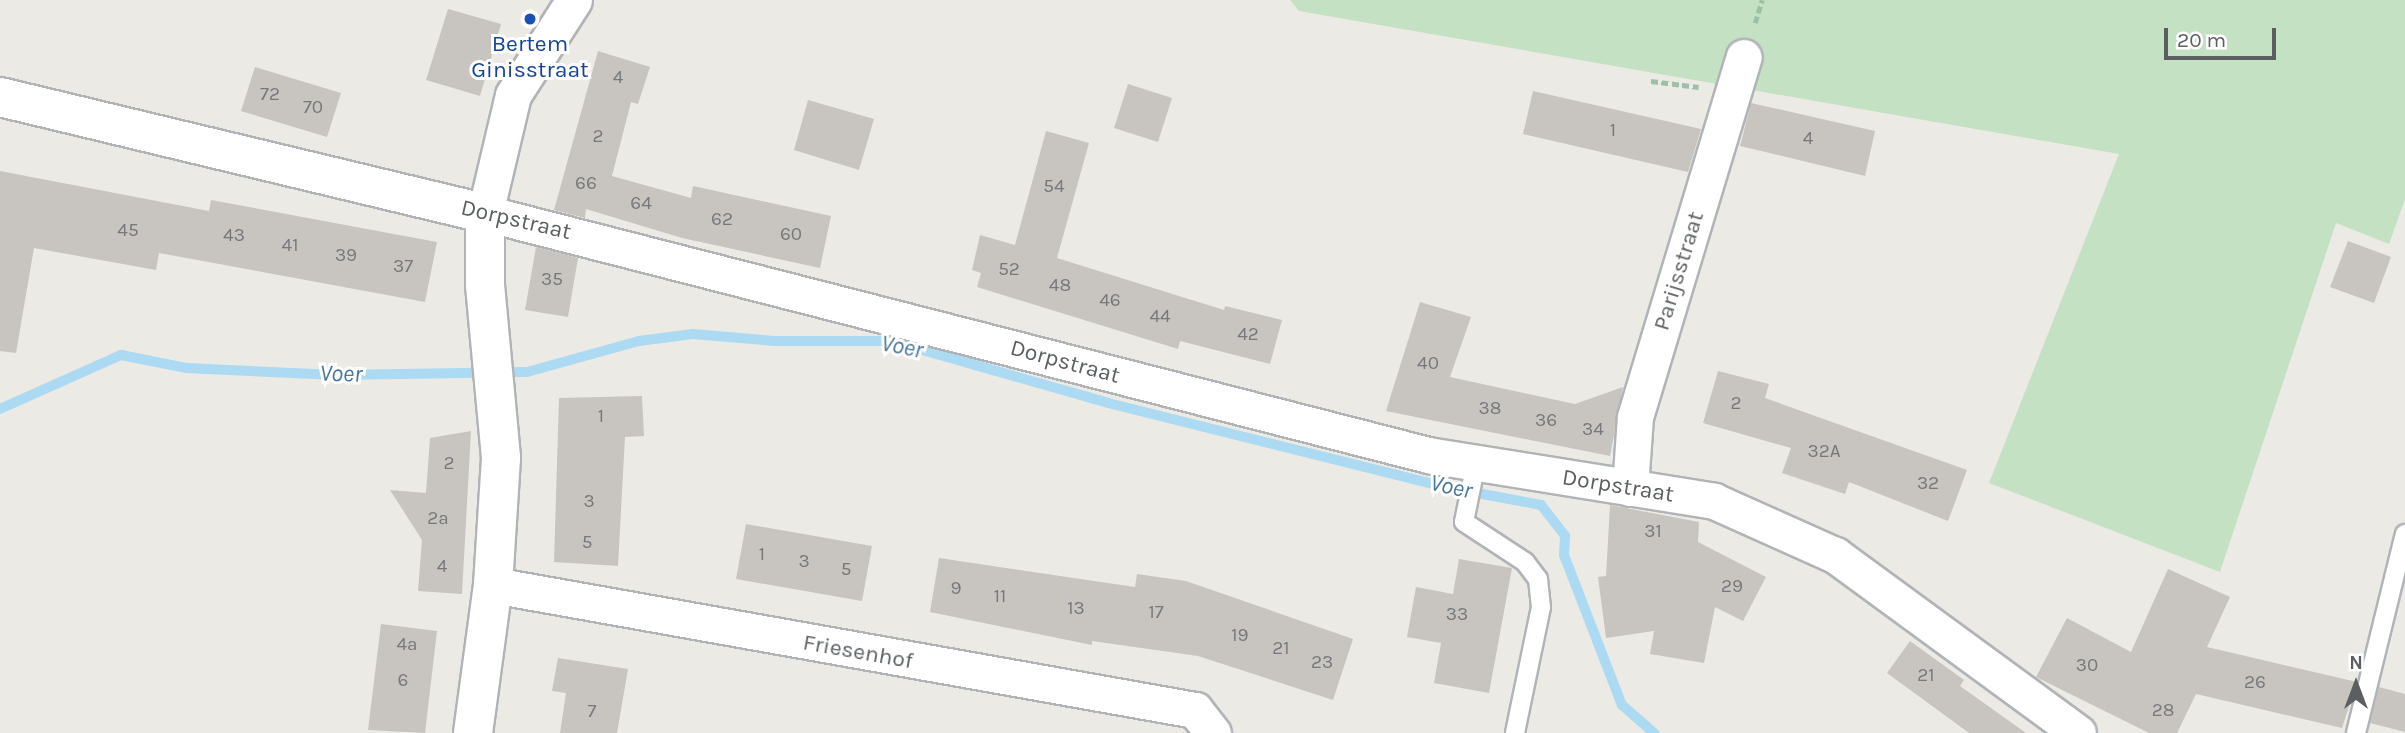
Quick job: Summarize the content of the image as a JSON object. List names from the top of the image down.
{
  "streets": {
    "street": ["Dorpstraat", "Parijsstraat", "Friesenhof"]
  },
  "crossings": [
    ["Dorpstraat", "Parijsstraat"]
  ],
  "water": ["Voer"],
  "places": ["Bertem Ginisstraat"],
  "house_numbers": [
    "4",
    "72",
    "70",
    "1",
    "2",
    "4",
    "66",
    "54",
    "64",
    "62",
    "45",
    "60",
    "43",
    "41",
    "39",
    "37",
    "52",
    "35",
    "48",
    "46",
    "44",
    "42",
    "40",
    "2",
    "38",
    "1",
    "36",
    "34",
    "32A",
    "2",
    "32",
    "3",
    "2a",
    "31",
    "5",
    "1",
    "3",
    "4",
    "5",
    "29",
    "9",
    "11",
    "13",
    "17",
    "33",
    "19",
    "4a",
    "21",
    "23",
    "30",
    "21",
    "6",
    "26",
    "28",
    "7"
  ],
  "scale_bar": "20 m",
  "north": "top"
}
